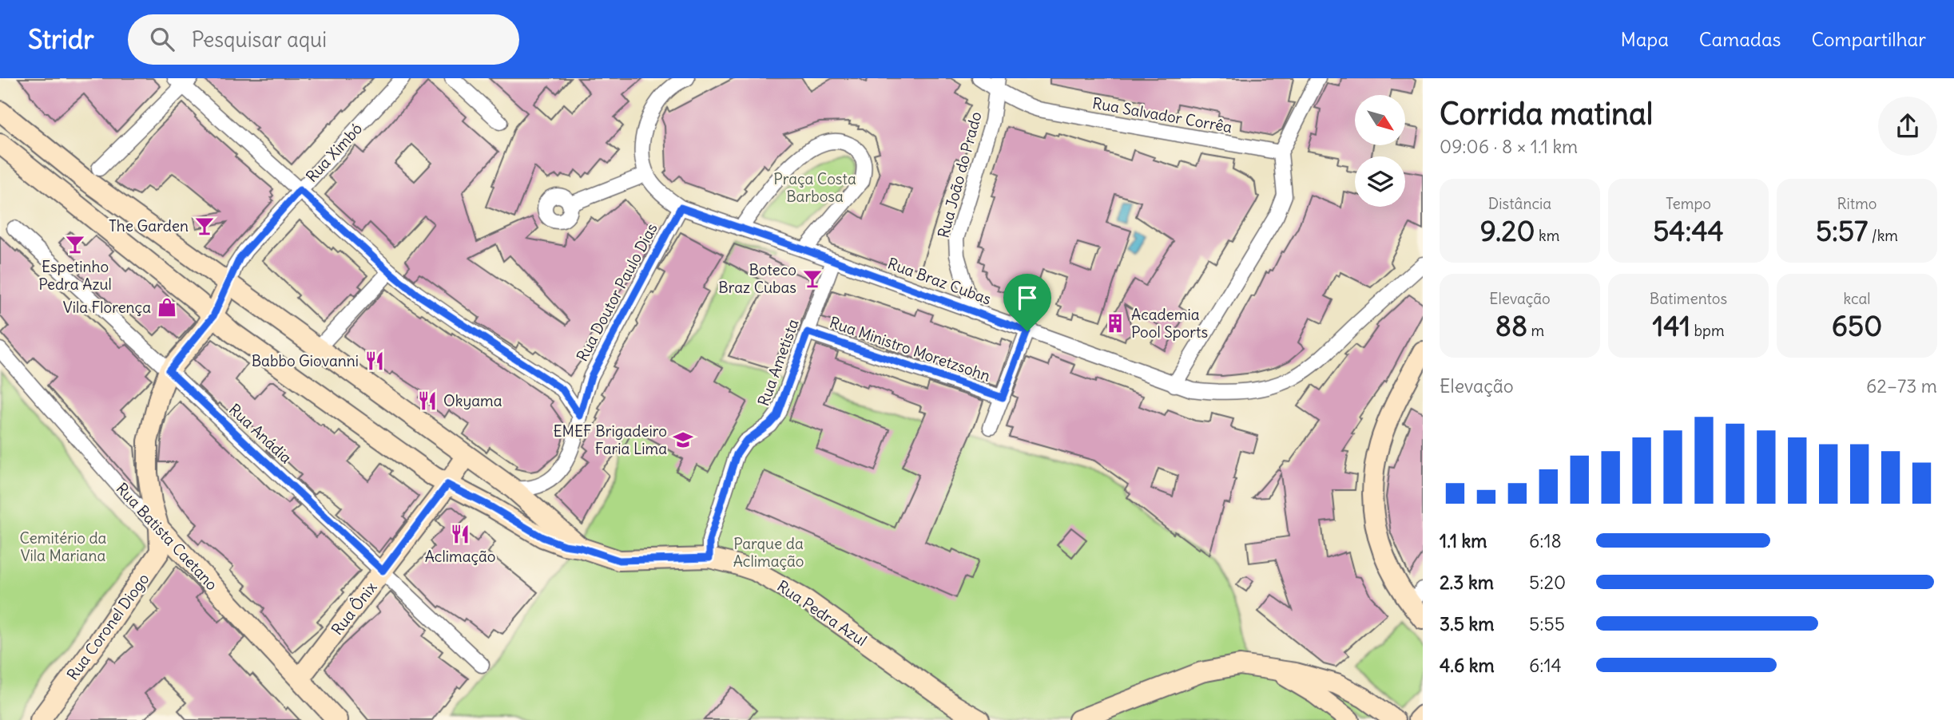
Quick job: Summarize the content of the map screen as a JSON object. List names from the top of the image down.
{
  "streets": {
    "street": [
      "Rua Salvador Corrêa",
      "Rua Ximbó",
      "Rua João do Prado",
      "Rua Braz Cubas",
      "Rua Doutor Paulo Dias",
      "Rua Ministro Moretzsohn",
      "Rua Ametista",
      "Rua Anádia",
      "Rua Batista Caetano",
      "Rua Ônix",
      "Rua Pedra Azul",
      "Rua Coronel Diogo"
    ]
  },
  "crossings": [
    ["Rua Salvador Corrêa", "Rua João do Prado"],
    ["Rua Ximbó", "Rua Anádia"],
    ["Rua Ximbó", "Rua Batista Caetano"],
    ["Rua Ximbó", "Rua Pedra Azul"],
    ["Rua Ximbó", "Rua Coronel Diogo"],
    ["Rua João do Prado", "Rua Braz Cubas"],
    ["Rua Braz Cubas", "Rua Doutor Paulo Dias"],
    ["Rua Braz Cubas", "Rua Ametista"],
    ["Rua Ministro Moretzsohn", "Rua Ametista"],
    ["Rua Ametista", "Rua Pedra Azul"],
    ["Rua Anádia", "Rua Ônix"],
    ["Rua Batista Caetano", "Rua Ônix"],
    ["Rua Batista Caetano", "Rua Coronel Diogo"],
    ["Rua Ônix", "Rua Pedra Azul"]
  ],
  "parks": ["Praça Costa Barbosa", "Cemitério da Vila Mariana", "Parque da Aclimação"],
  "places": {
    "bar": ["The Garden", "Espetinho Pedra Azul", "Boteco Braz Cubas"],
    "shop": ["Vila Florença"],
    "building": ["Academia Pool Sports"],
    "restaurant": ["Babbo Giovanni", "Okyama", "Aclimação"],
    "school or university": ["EMEF Brigadeiro Faria Lima"]
  },
  "north": "bottom right",
  "page": {
    "header": "Stridr",
    "search": "Pesquisar aqui",
    "nav": ["Mapa", "Camadas", "Compartilhar"],
    "heading": ["Corrida matinal", "09:06 · 8 × 1.1 km"],
    "stats": [
      ["Distância", "9.20 km"],
      ["Tempo", "54:44"],
      ["Ritmo", "5:57 /km"],
      ["Elevação", "88 m"],
      ["Batimentos", "141 bpm"],
      ["kcal", "650"]
    ],
    "chart": ["Elevação", "62–73 m"],
    "list": [
      {
        "name": "1.1 km",
        "note": "6:18"
      },
      {
        "name": "2.3 km",
        "note": "5:20"
      },
      {
        "name": "3.5 km",
        "note": "5:55"
      },
      {
        "name": "4.6 km",
        "note": "6:14"
      }
    ]
  }
}
